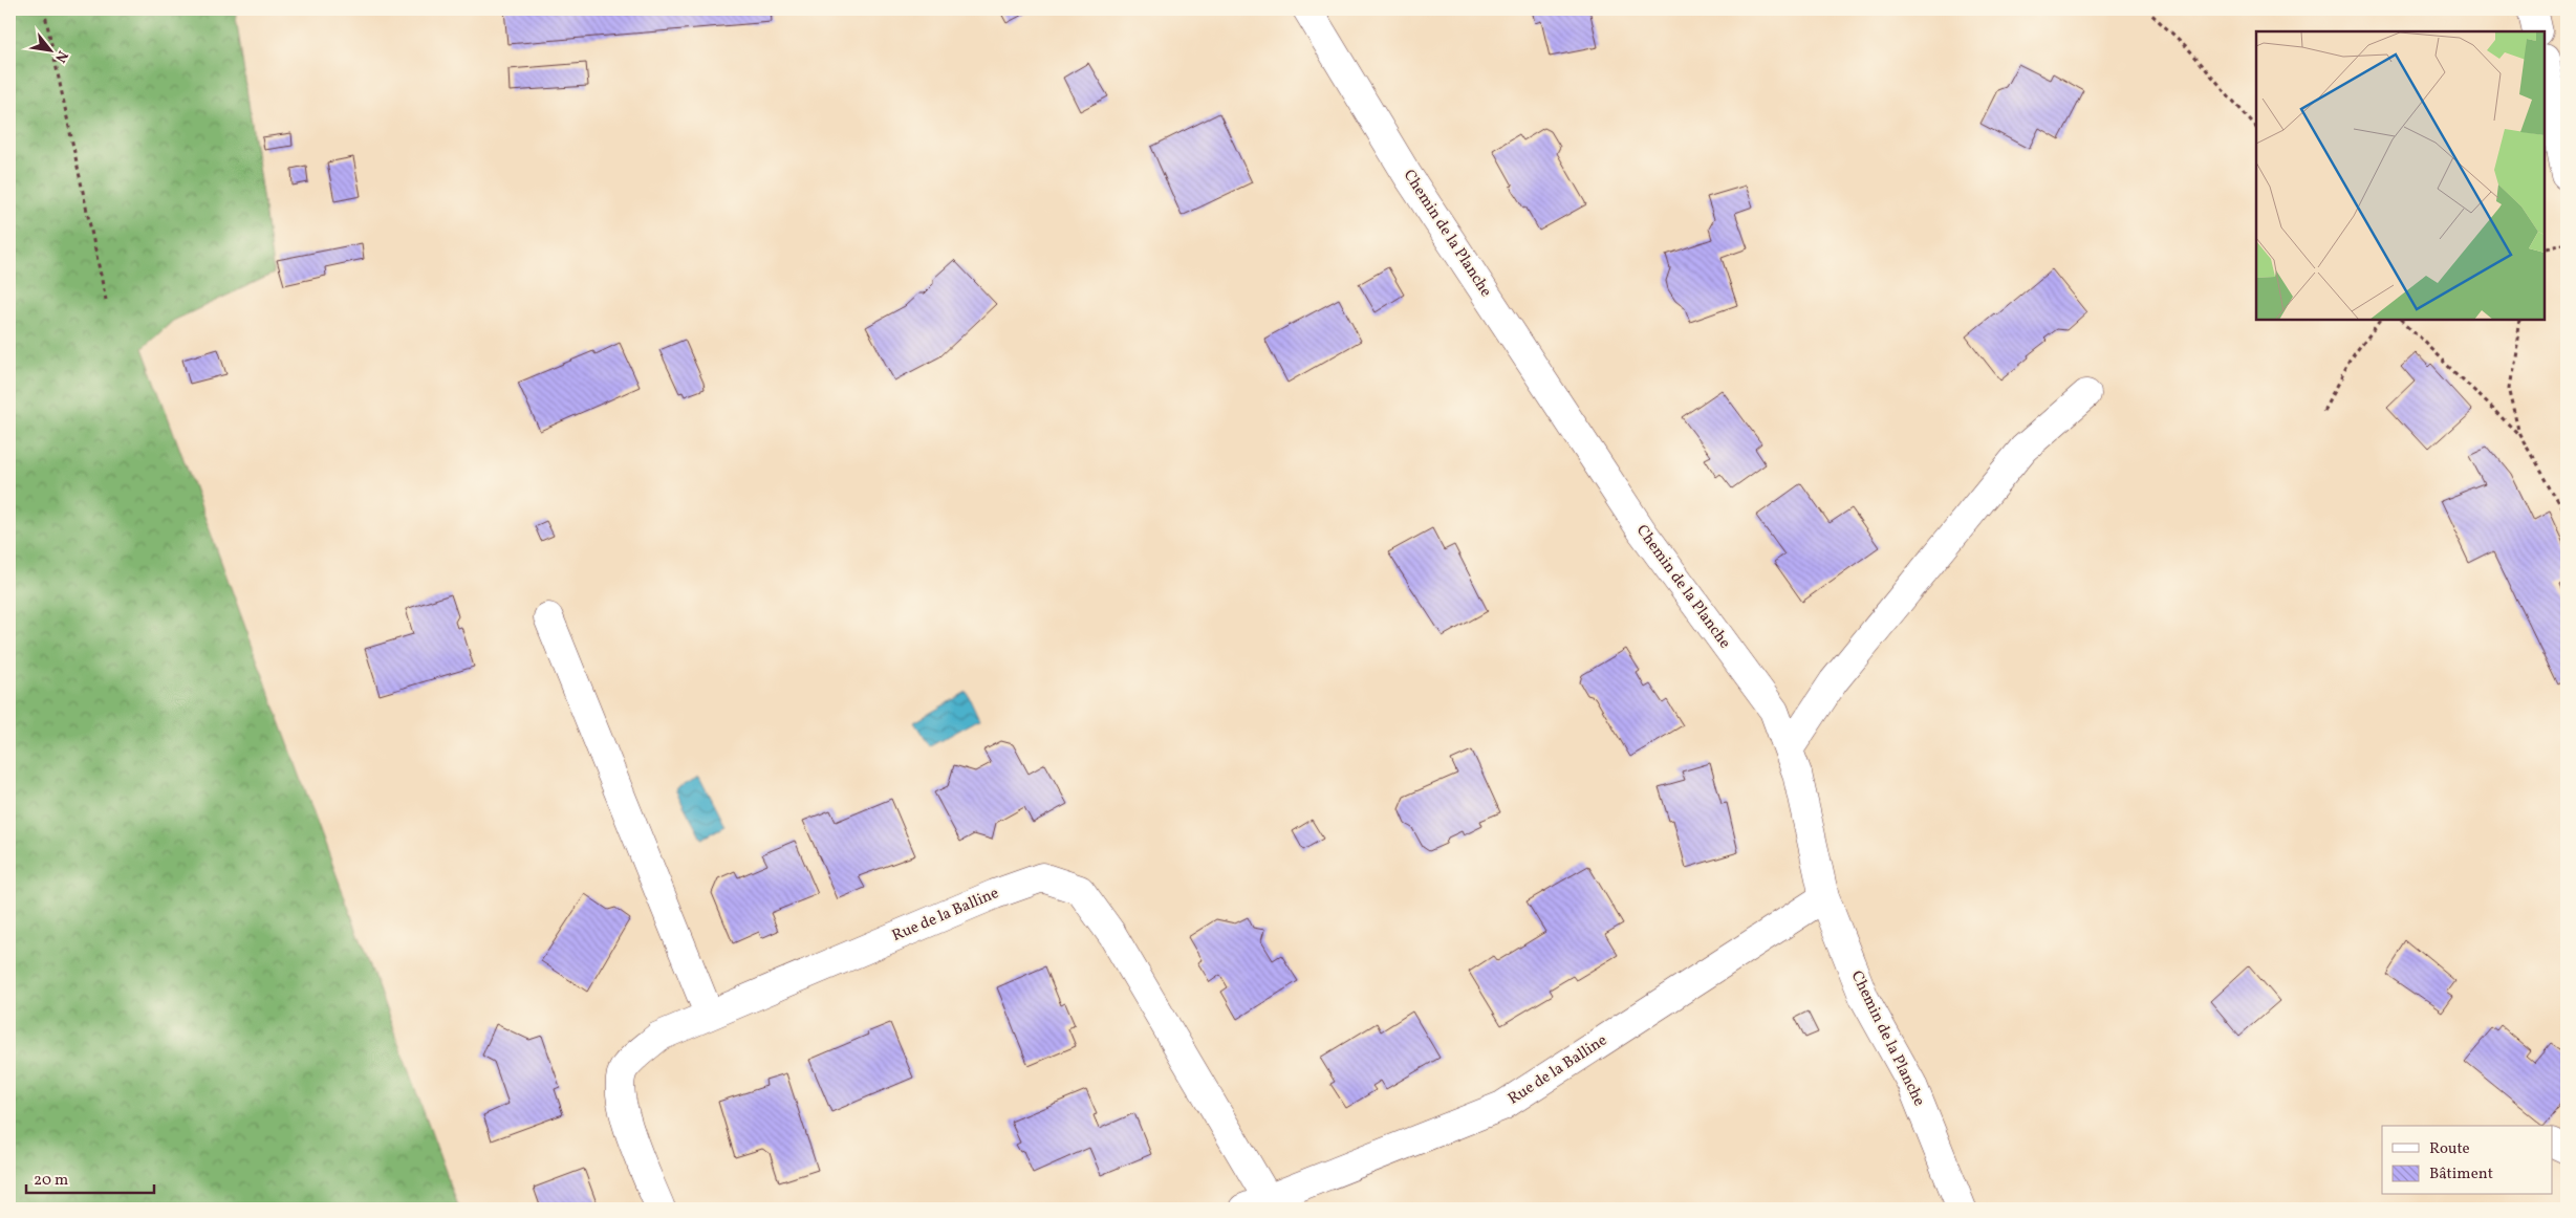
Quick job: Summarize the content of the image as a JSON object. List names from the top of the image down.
{
  "streets": {
    "street": ["Chemin de la Planche", "Rue de la Balline"]
  },
  "crossings": [
    ["Chemin de la Planche", "Rue de la Balline"]
  ],
  "legend": ["Route", "Bâtiment"],
  "scale_bar": "20 m",
  "north": "bottom right"
}
